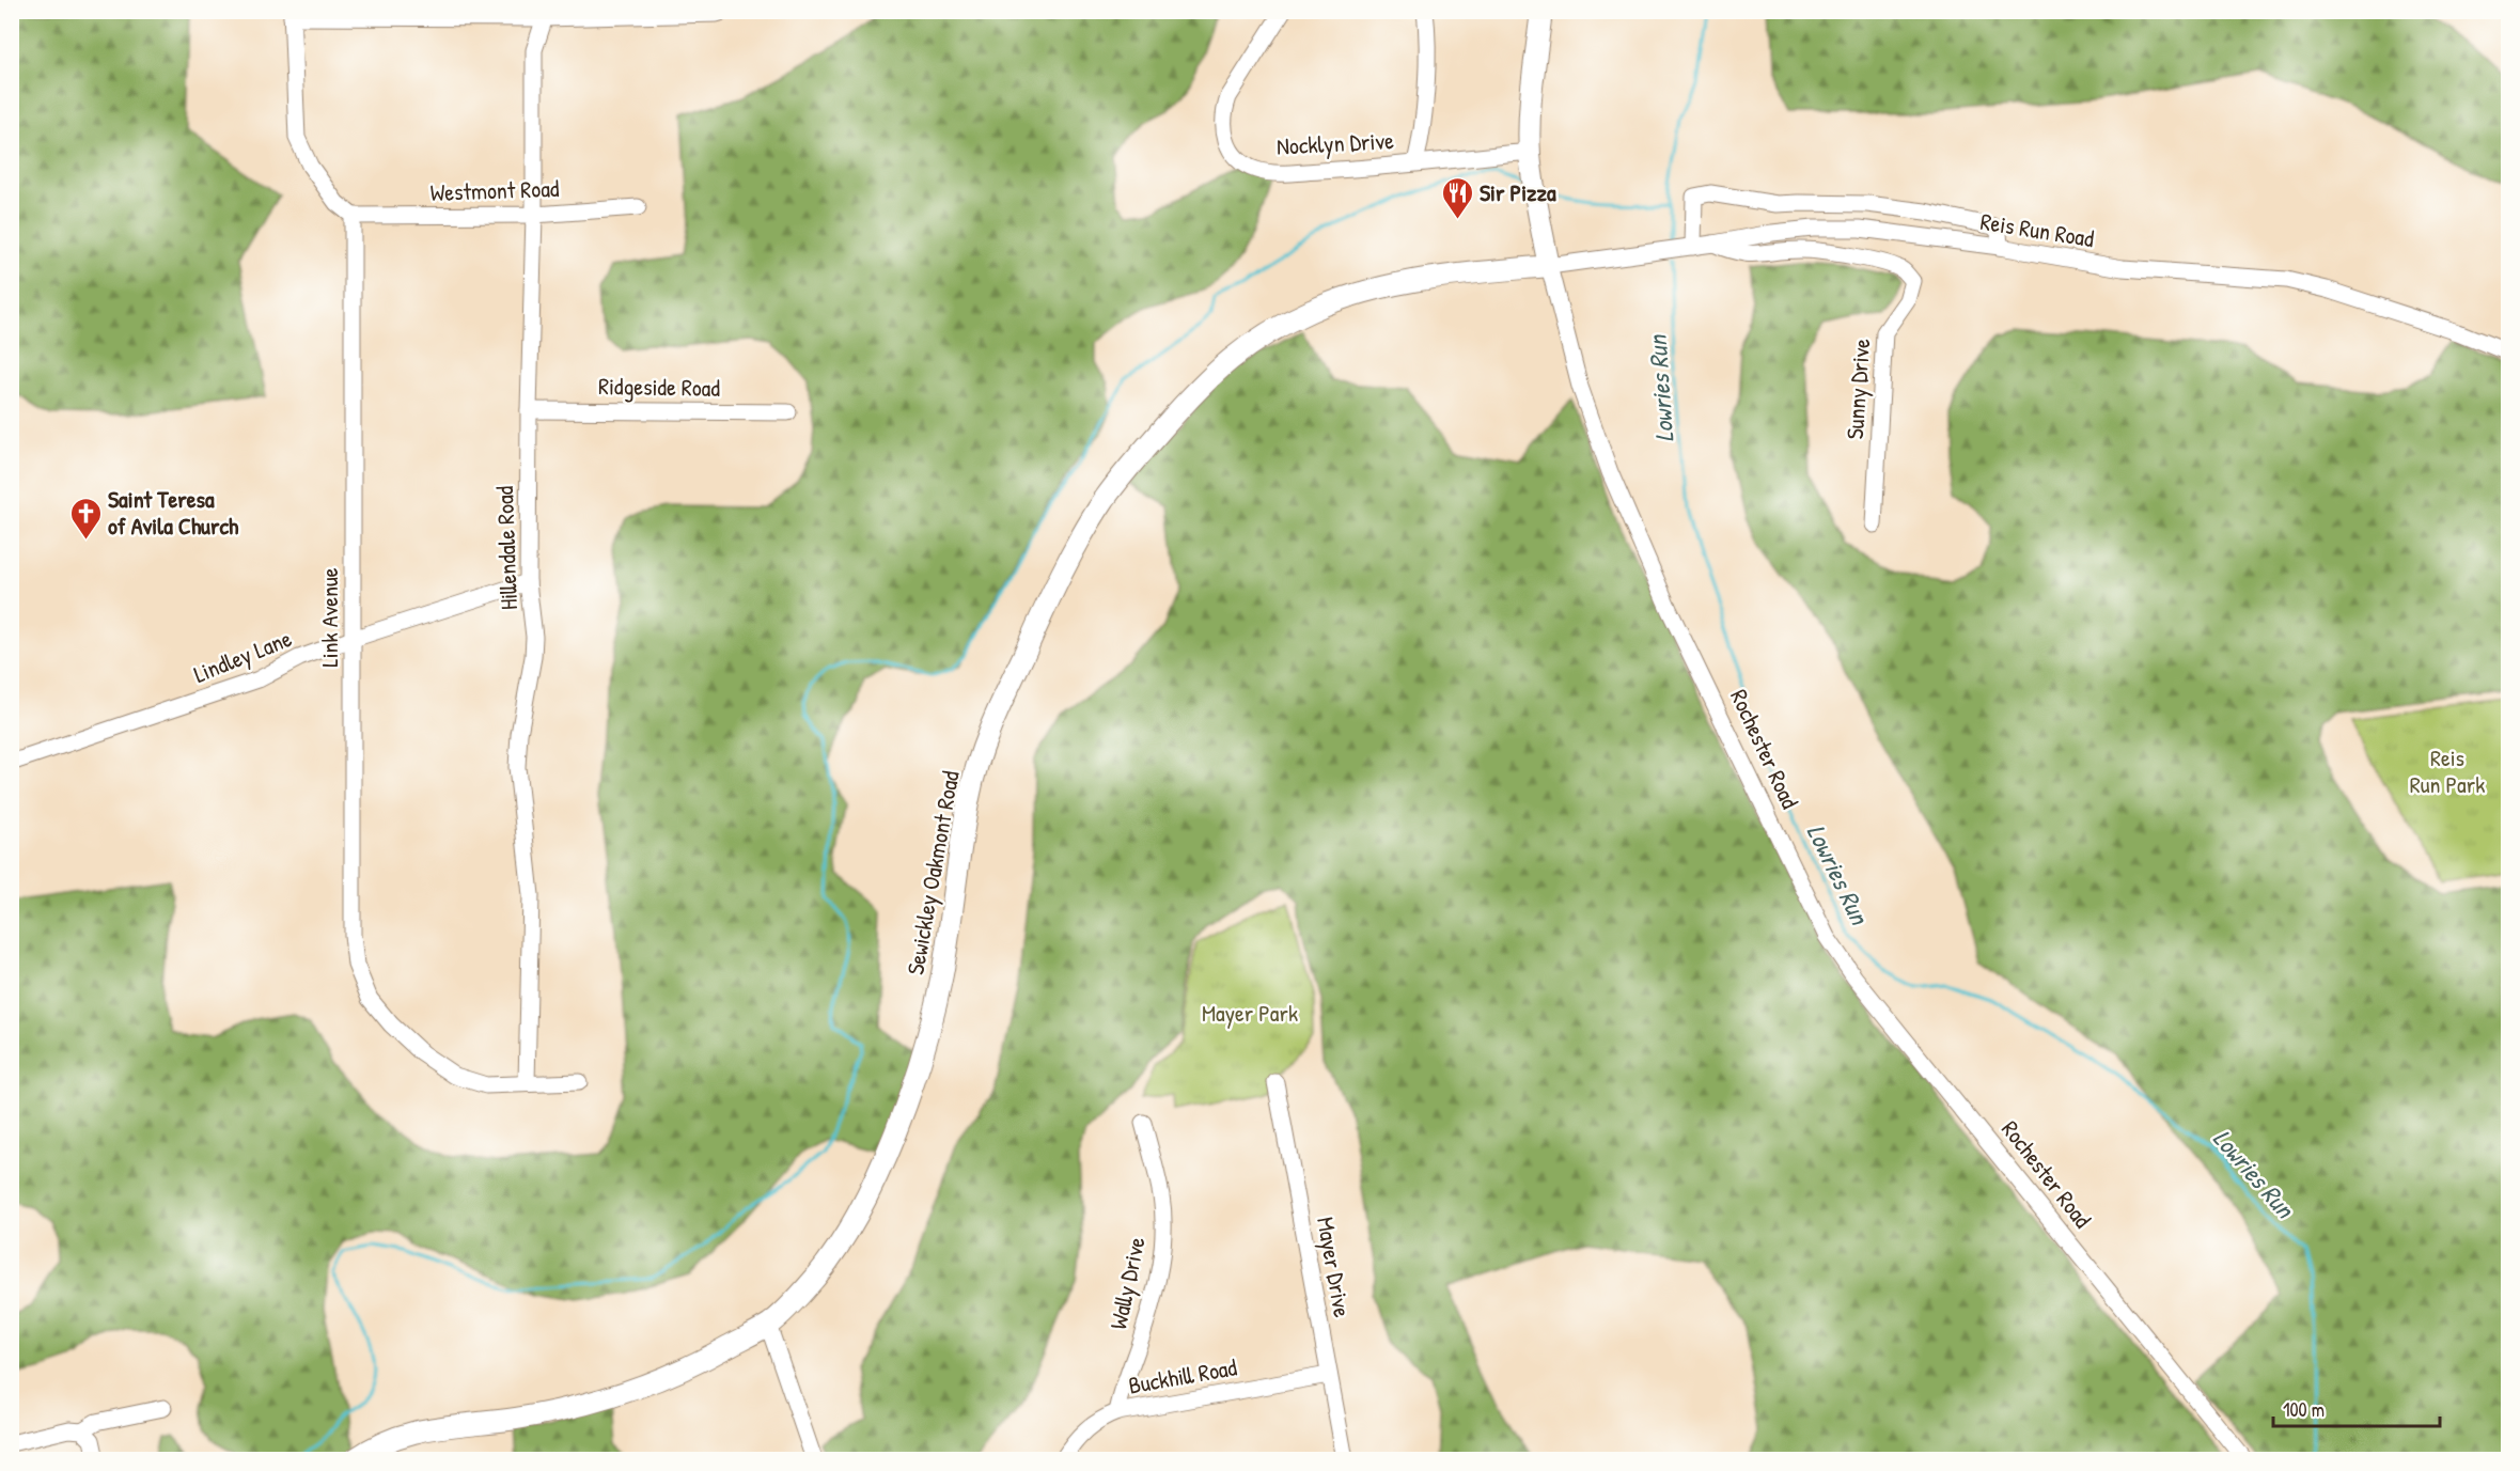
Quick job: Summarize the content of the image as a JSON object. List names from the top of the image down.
{
  "streets": {
    "main road": ["Rochester Road", "Sewickley Oakmont Road"],
    "street": [
      "Nocklyn Drive",
      "Westmont Road",
      "Reis Run Road",
      "Ridgeside Road",
      "Sunny Drive",
      "Hillendale Road",
      "Link Avenue",
      "Lindley Lane",
      "Mayer Drive",
      "Wally Drive",
      "Buckhill Road"
    ]
  },
  "crossings": [
    ["Nocklyn Drive", "Rochester Road"],
    ["Westmont Road", "Hillendale Road"],
    ["Westmont Road", "Link Avenue"],
    ["Reis Run Road", "Sunny Drive"],
    ["Reis Run Road", "Rochester Road"],
    ["Reis Run Road", "Sewickley Oakmont Road"],
    ["Ridgeside Road", "Hillendale Road"],
    ["Hillendale Road", "Link Avenue"],
    ["Hillendale Road", "Lindley Lane"],
    ["Link Avenue", "Lindley Lane"],
    ["Rochester Road", "Sewickley Oakmont Road"],
    ["Mayer Drive", "Buckhill Road"],
    ["Wally Drive", "Buckhill Road"]
  ],
  "water": ["Lowries Run"],
  "parks": ["Reis Run Park", "Mayer Park"],
  "places": {
    "restaurant": ["Sir Pizza"],
    "church": ["Saint Teresa of Avila Church"]
  },
  "scale_bar": "100 m"
}
